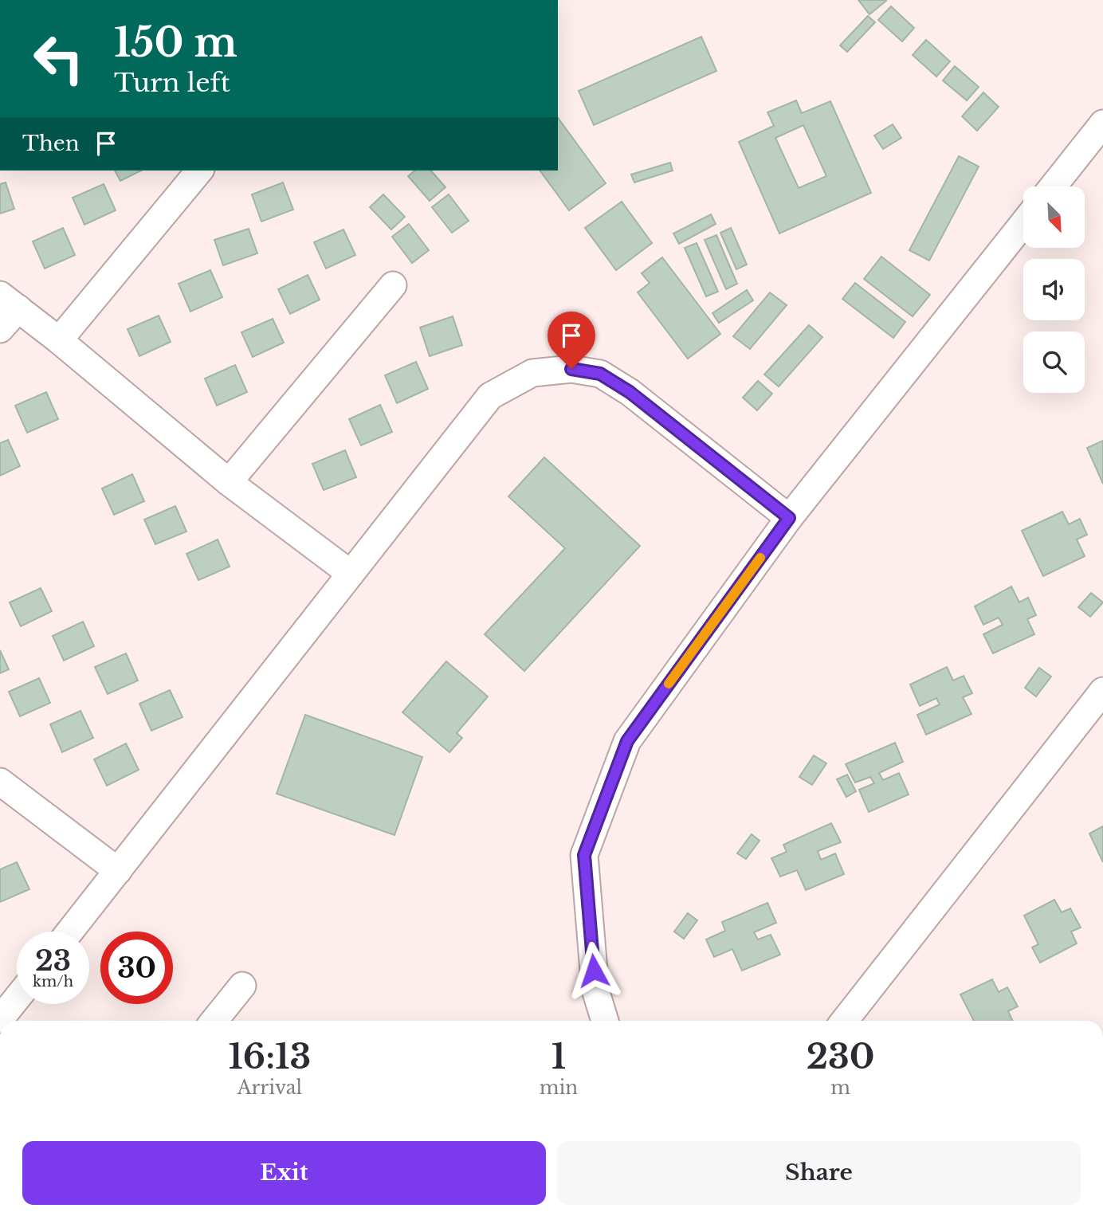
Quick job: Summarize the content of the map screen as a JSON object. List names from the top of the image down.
{
  "north": "bottom right",
  "page": {
    "turn": ["150 m", "Turn left"],
    "then": "Then",
    "speed": "23 km/h",
    "limit": "30",
    "eta": [
      "16:13",
      "Arrival",
      "1",
      "min",
      "230",
      "m"
    ],
    "buttons": ["Exit", "Share"]
  }
}
